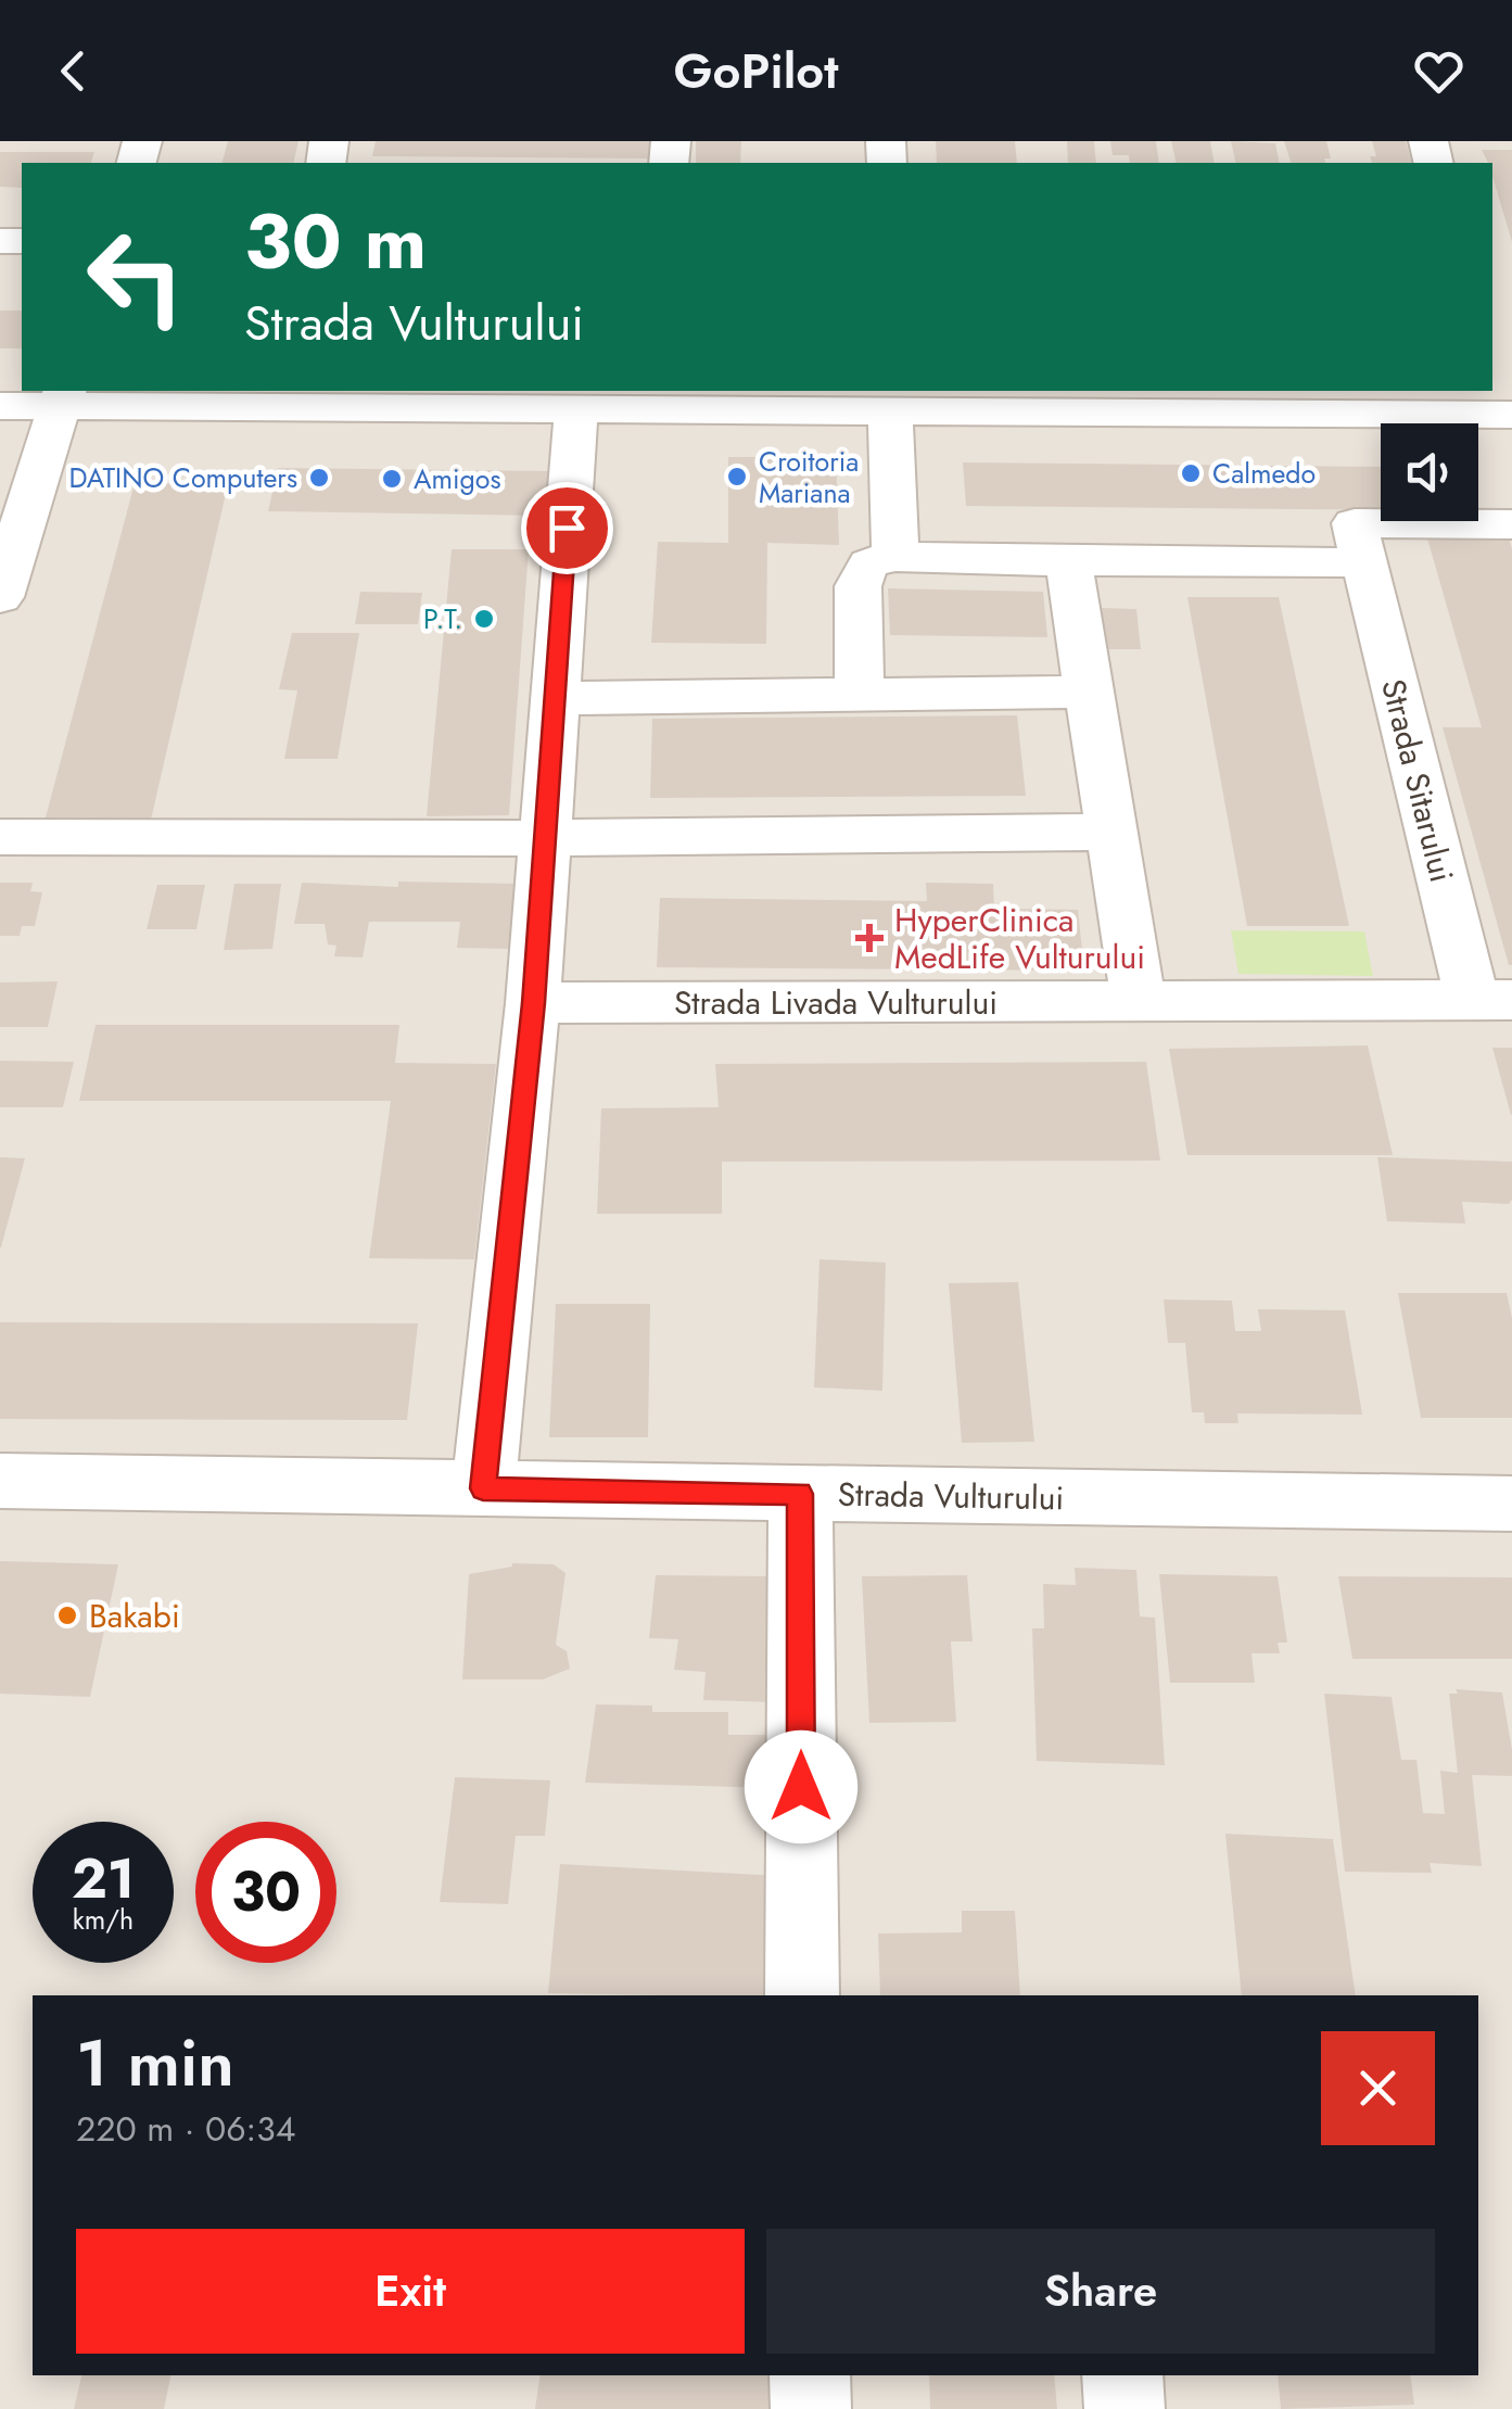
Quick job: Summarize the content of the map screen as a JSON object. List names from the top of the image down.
{
  "streets": {
    "street": ["Strada Sitarului", "Strada Livada Vulturului", "Strada Vulturului"]
  },
  "crossings": [
    ["Strada Sitarului", "Strada Livada Vulturului"]
  ],
  "places": {
    "other": [
      "Calmedo",
      "Croitoria Mariana",
      "DATINO Computers",
      "Amigos",
      "P.T.",
      "Bakabi"
    ],
    "health": ["HyperClinica MedLife Vulturului"]
  },
  "page": {
    "header": "GoPilot",
    "turn": ["30 m", "Strada Vulturului"],
    "speed": "21 km/h",
    "limit": "30",
    "heading": ["1 min", "220 m · 06:34"],
    "buttons": ["Exit", "Share"]
  }
}
